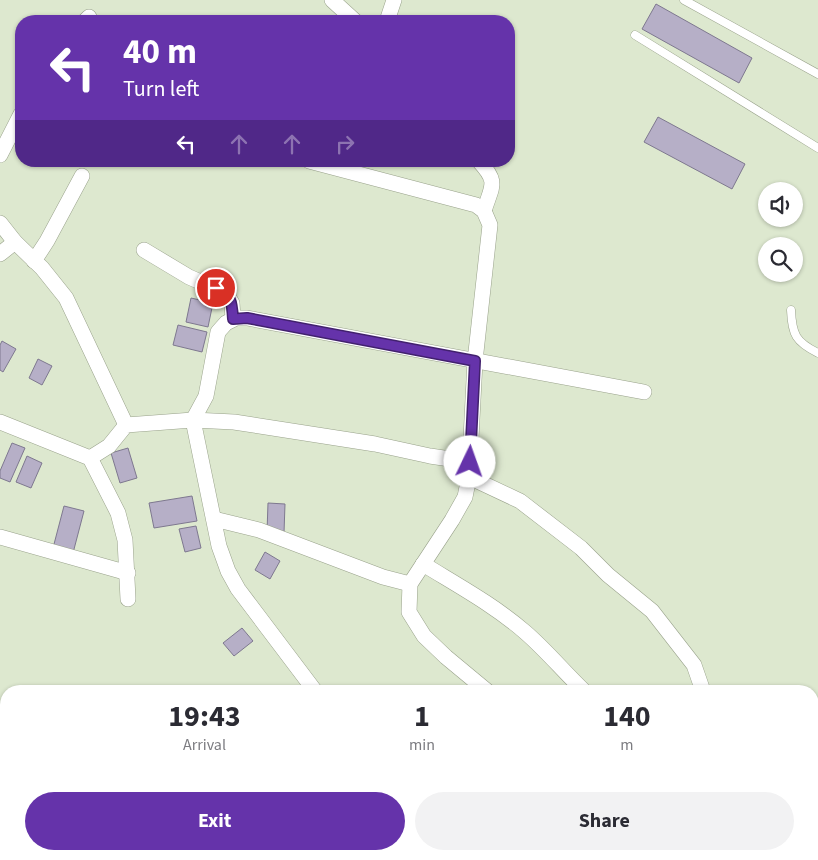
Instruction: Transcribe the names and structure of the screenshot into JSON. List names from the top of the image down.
{
  "page": {
    "turn": ["40 m", "Turn left"],
    "eta": [
      "19:43",
      "Arrival",
      "1",
      "min",
      "140",
      "m"
    ],
    "buttons": ["Exit", "Share"]
  }
}
